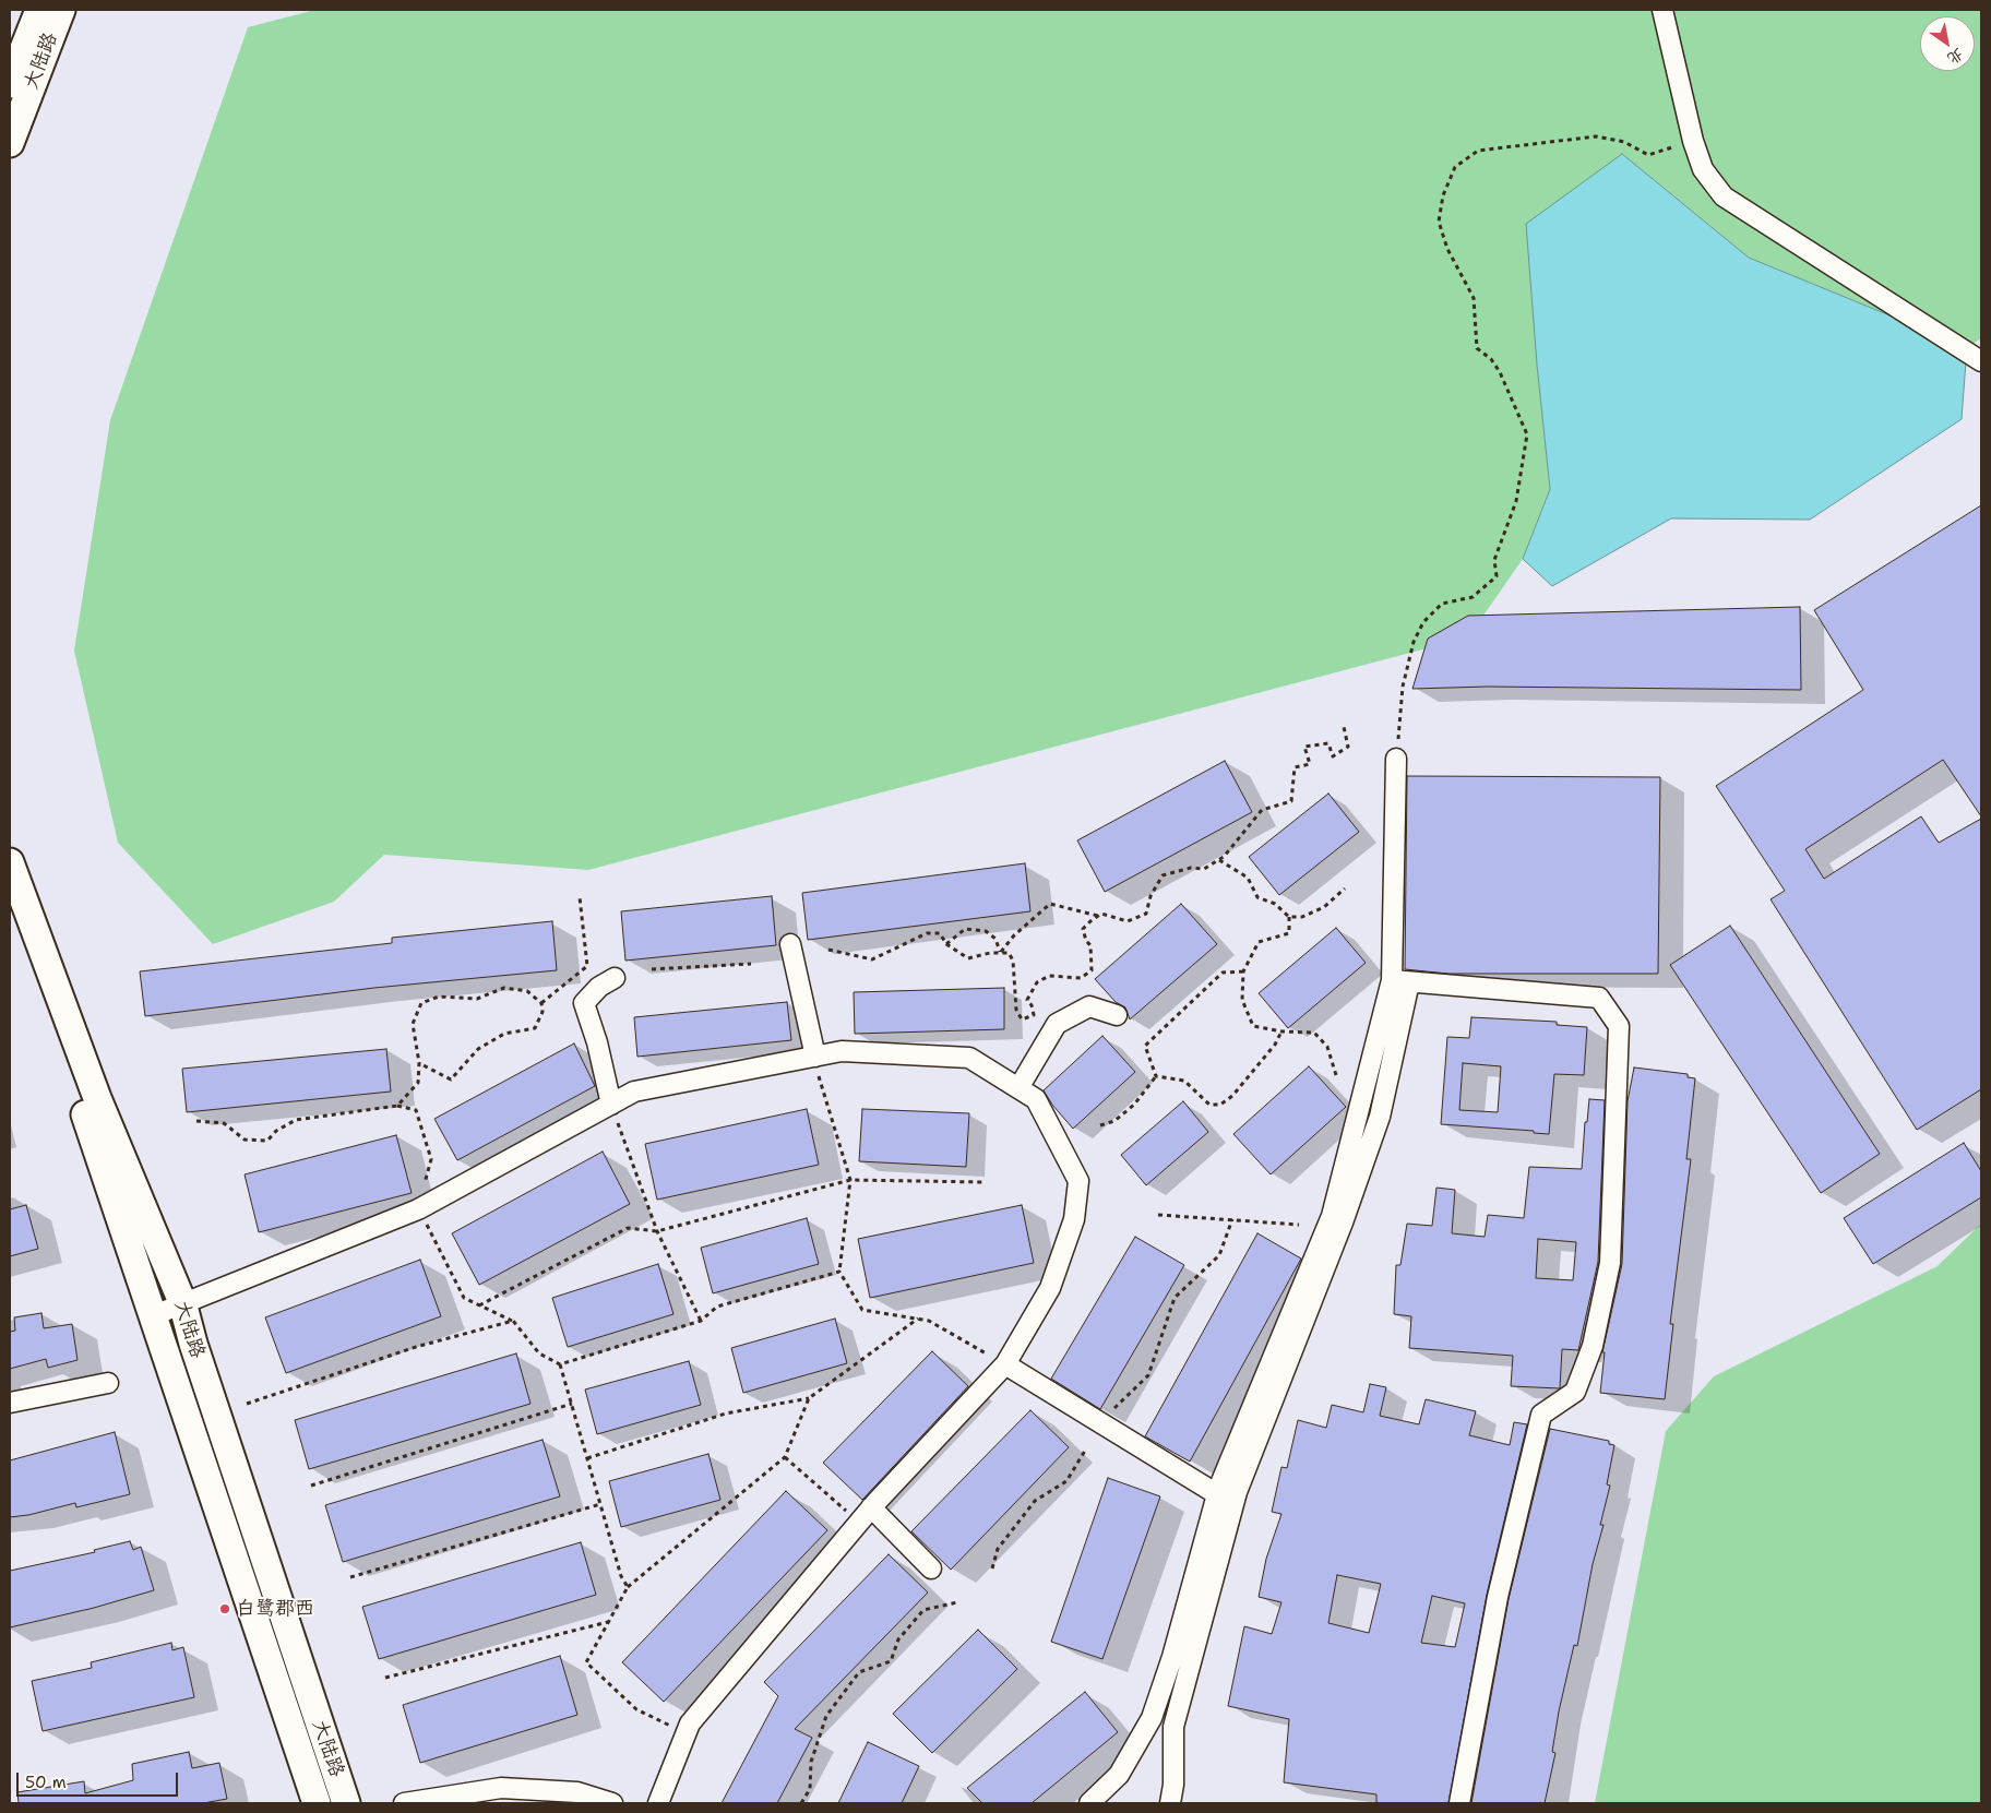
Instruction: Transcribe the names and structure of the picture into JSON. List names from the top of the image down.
{
  "streets": {
    "main road": ["大陆路"]
  },
  "places": ["白鹭郡西"],
  "scale_bar": "50 m",
  "north": "bottom right"
}
